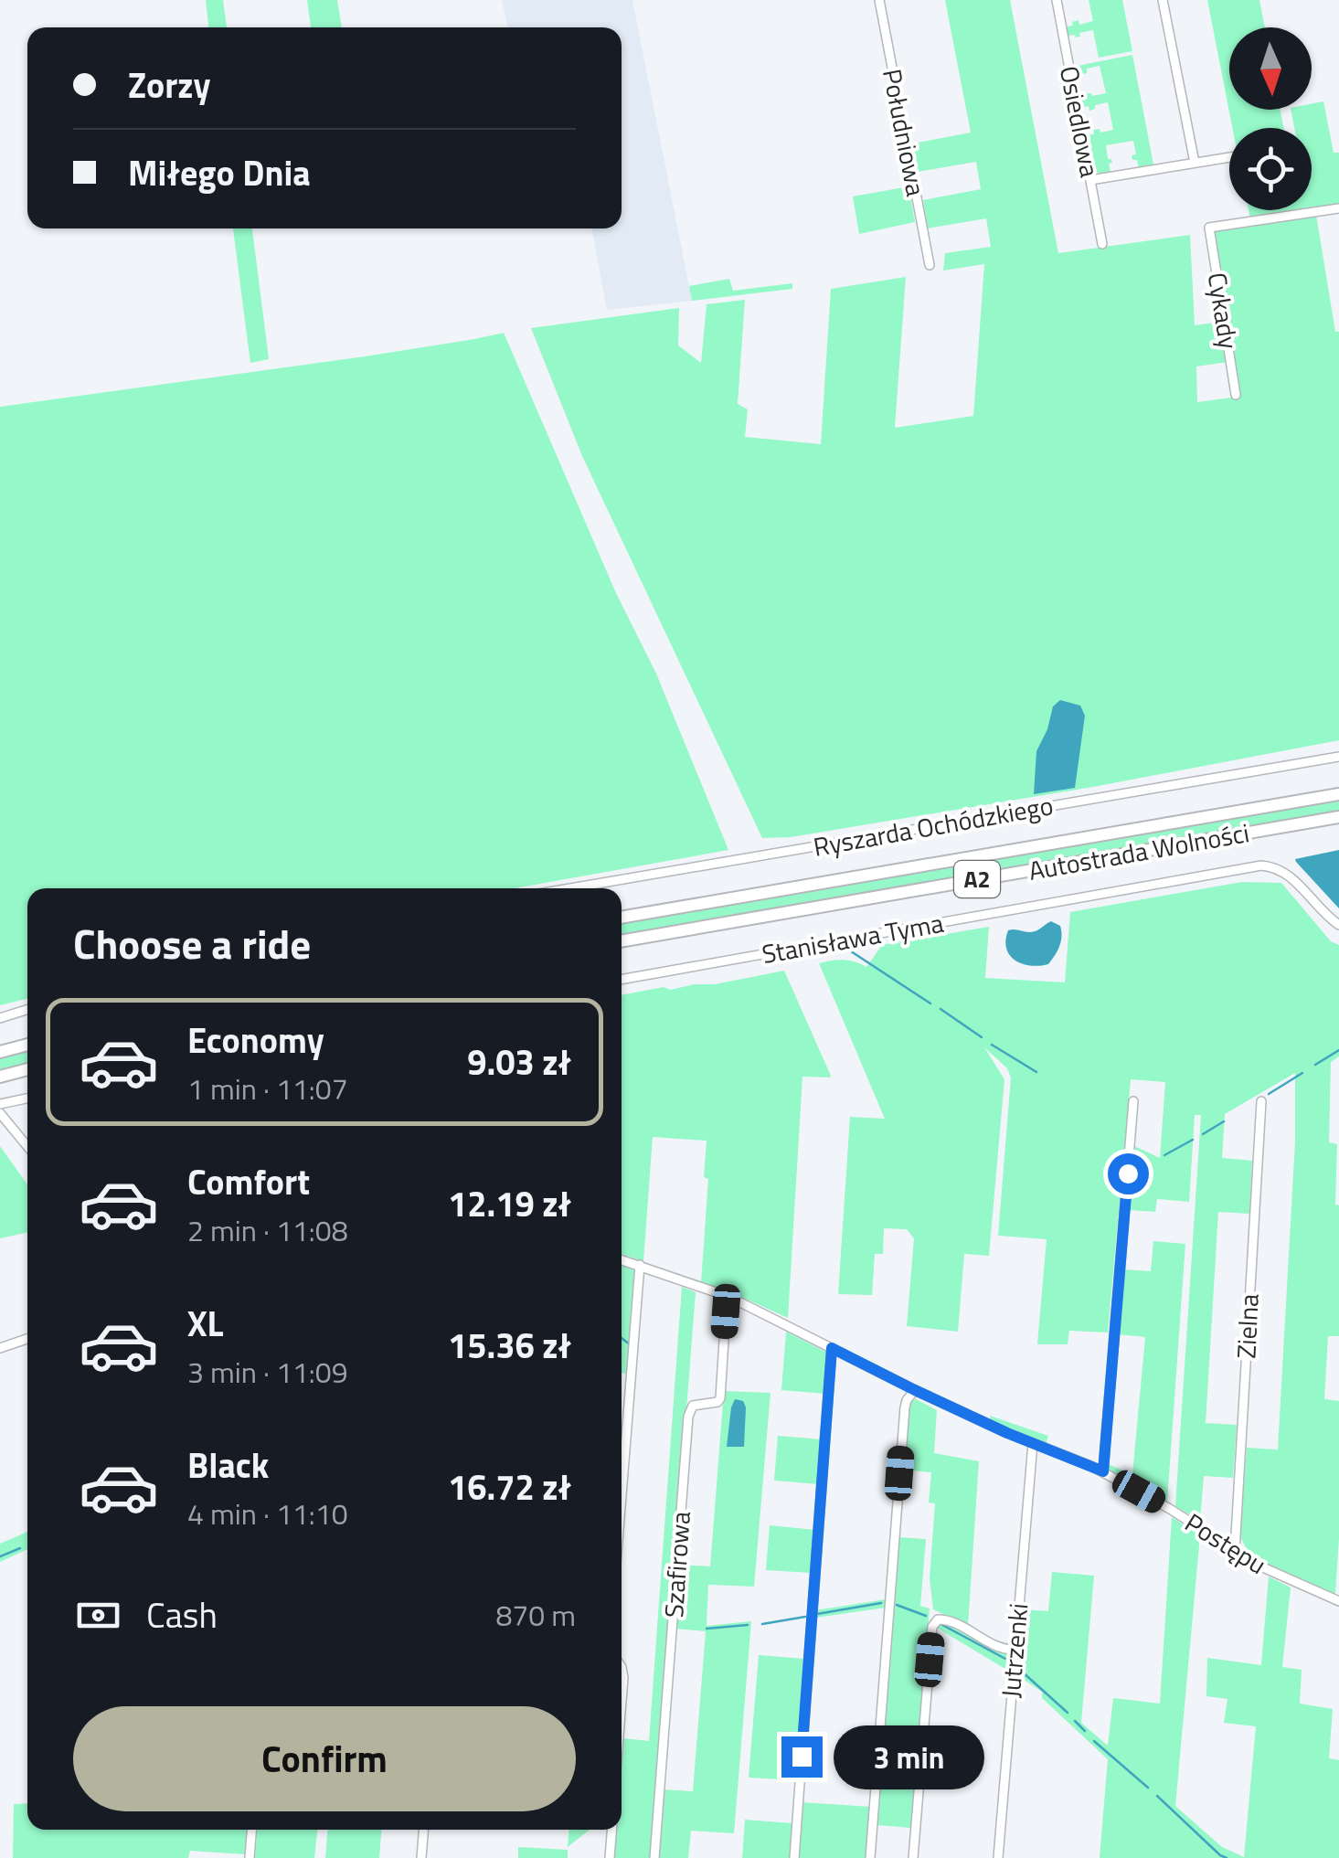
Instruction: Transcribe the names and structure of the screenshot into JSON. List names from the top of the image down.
{
  "streets": {
    "highway": ["Autostrada Wolności", "A2"],
    "street": [
      "Osiedlowa",
      "Południowa",
      "Cykady",
      "Ryszarda Ochódzkiego",
      "Stanisława Tyma",
      "Zielna",
      "Postępu",
      "Szafirowa",
      "Jutrzenki"
    ]
  },
  "crossings": [
    ["Zielna", "Postępu"],
    ["Postępu", "Szafirowa"],
    ["Postępu", "Jutrzenki"]
  ],
  "north": "bottom",
  "page": {
    "banner": ["Zorzy", "Miłego Dnia"],
    "heading": "Choose a ride",
    "list": [
      {
        "name": "Economy",
        "note": "1 min · 11:07",
        "value": "9.03 zł"
      },
      {
        "name": "Comfort",
        "note": "2 min · 11:08",
        "value": "12.19 zł"
      },
      {
        "name": "XL",
        "note": "3 min · 11:09",
        "value": "15.36 zł"
      },
      {
        "name": "Black",
        "note": "4 min · 11:10",
        "value": "16.72 zł"
      }
    ],
    "pay": ["Cash", "870 m"],
    "buttons": "Confirm",
    "bubble": "3 min"
  }
}
